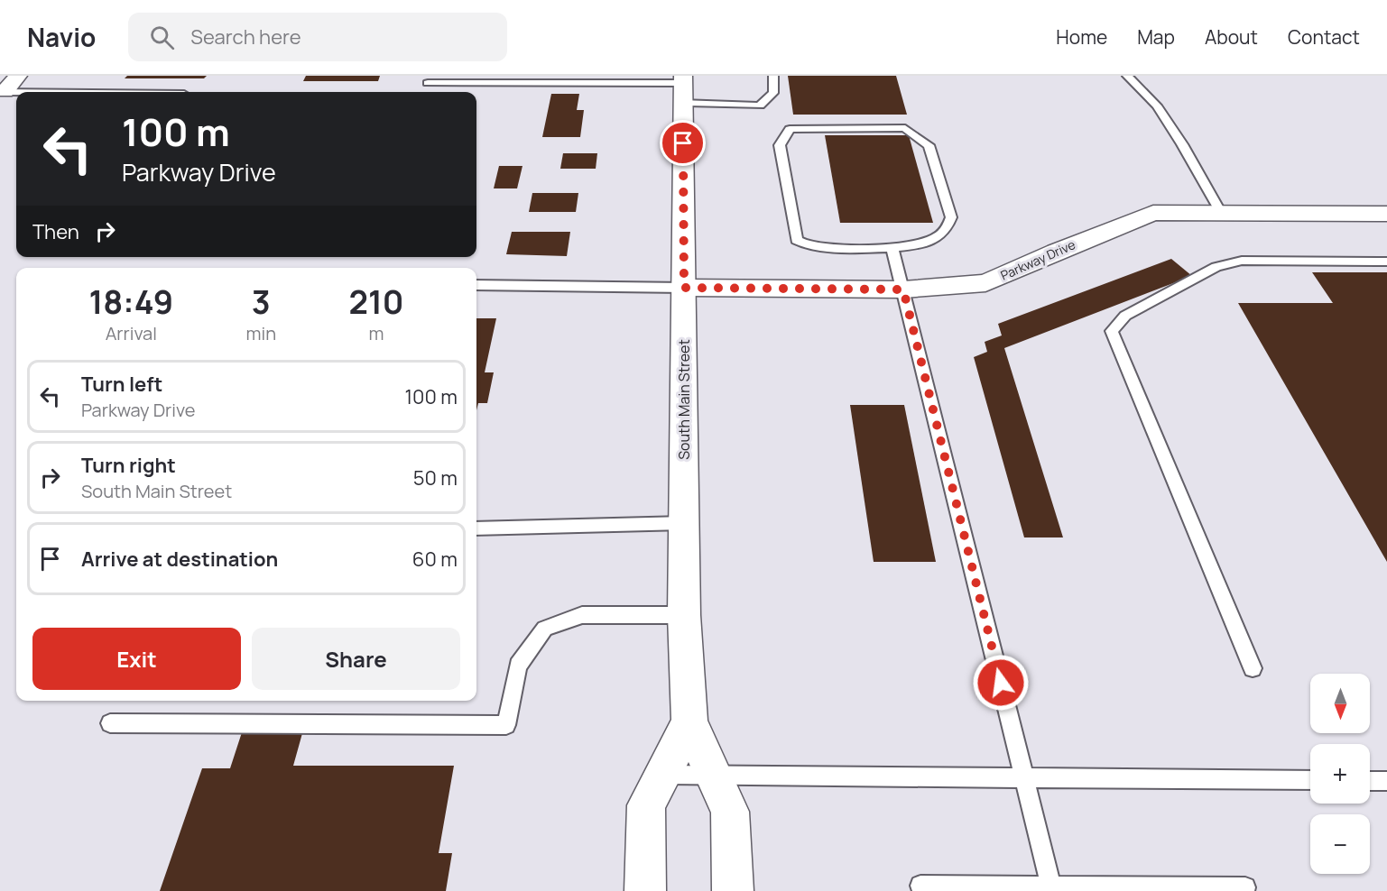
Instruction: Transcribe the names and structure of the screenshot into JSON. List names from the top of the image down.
{
  "streets": {
    "main road": ["Parkway Drive", "South Main Street"]
  },
  "crossings": [
    ["Parkway Drive", "South Main Street"]
  ],
  "north": "bottom",
  "page": {
    "header": "Navio",
    "search": "Search here",
    "nav": [
      "Home",
      "Map",
      "About",
      "Contact"
    ],
    "turn": ["100 m", "Parkway Drive"],
    "then": "Then",
    "eta": [
      "18:49",
      "Arrival",
      "3",
      "min",
      "210",
      "m"
    ],
    "list": [
      {
        "name": "Turn left",
        "note": "Parkway Drive",
        "value": "100 m"
      },
      {
        "name": "Turn right",
        "note": "South Main Street",
        "value": "50 m"
      },
      {
        "name": "Arrive at destination",
        "value": "60 m"
      }
    ],
    "buttons": ["Exit", "Share"],
    "map_buttons": ["+", "−"]
  }
}
